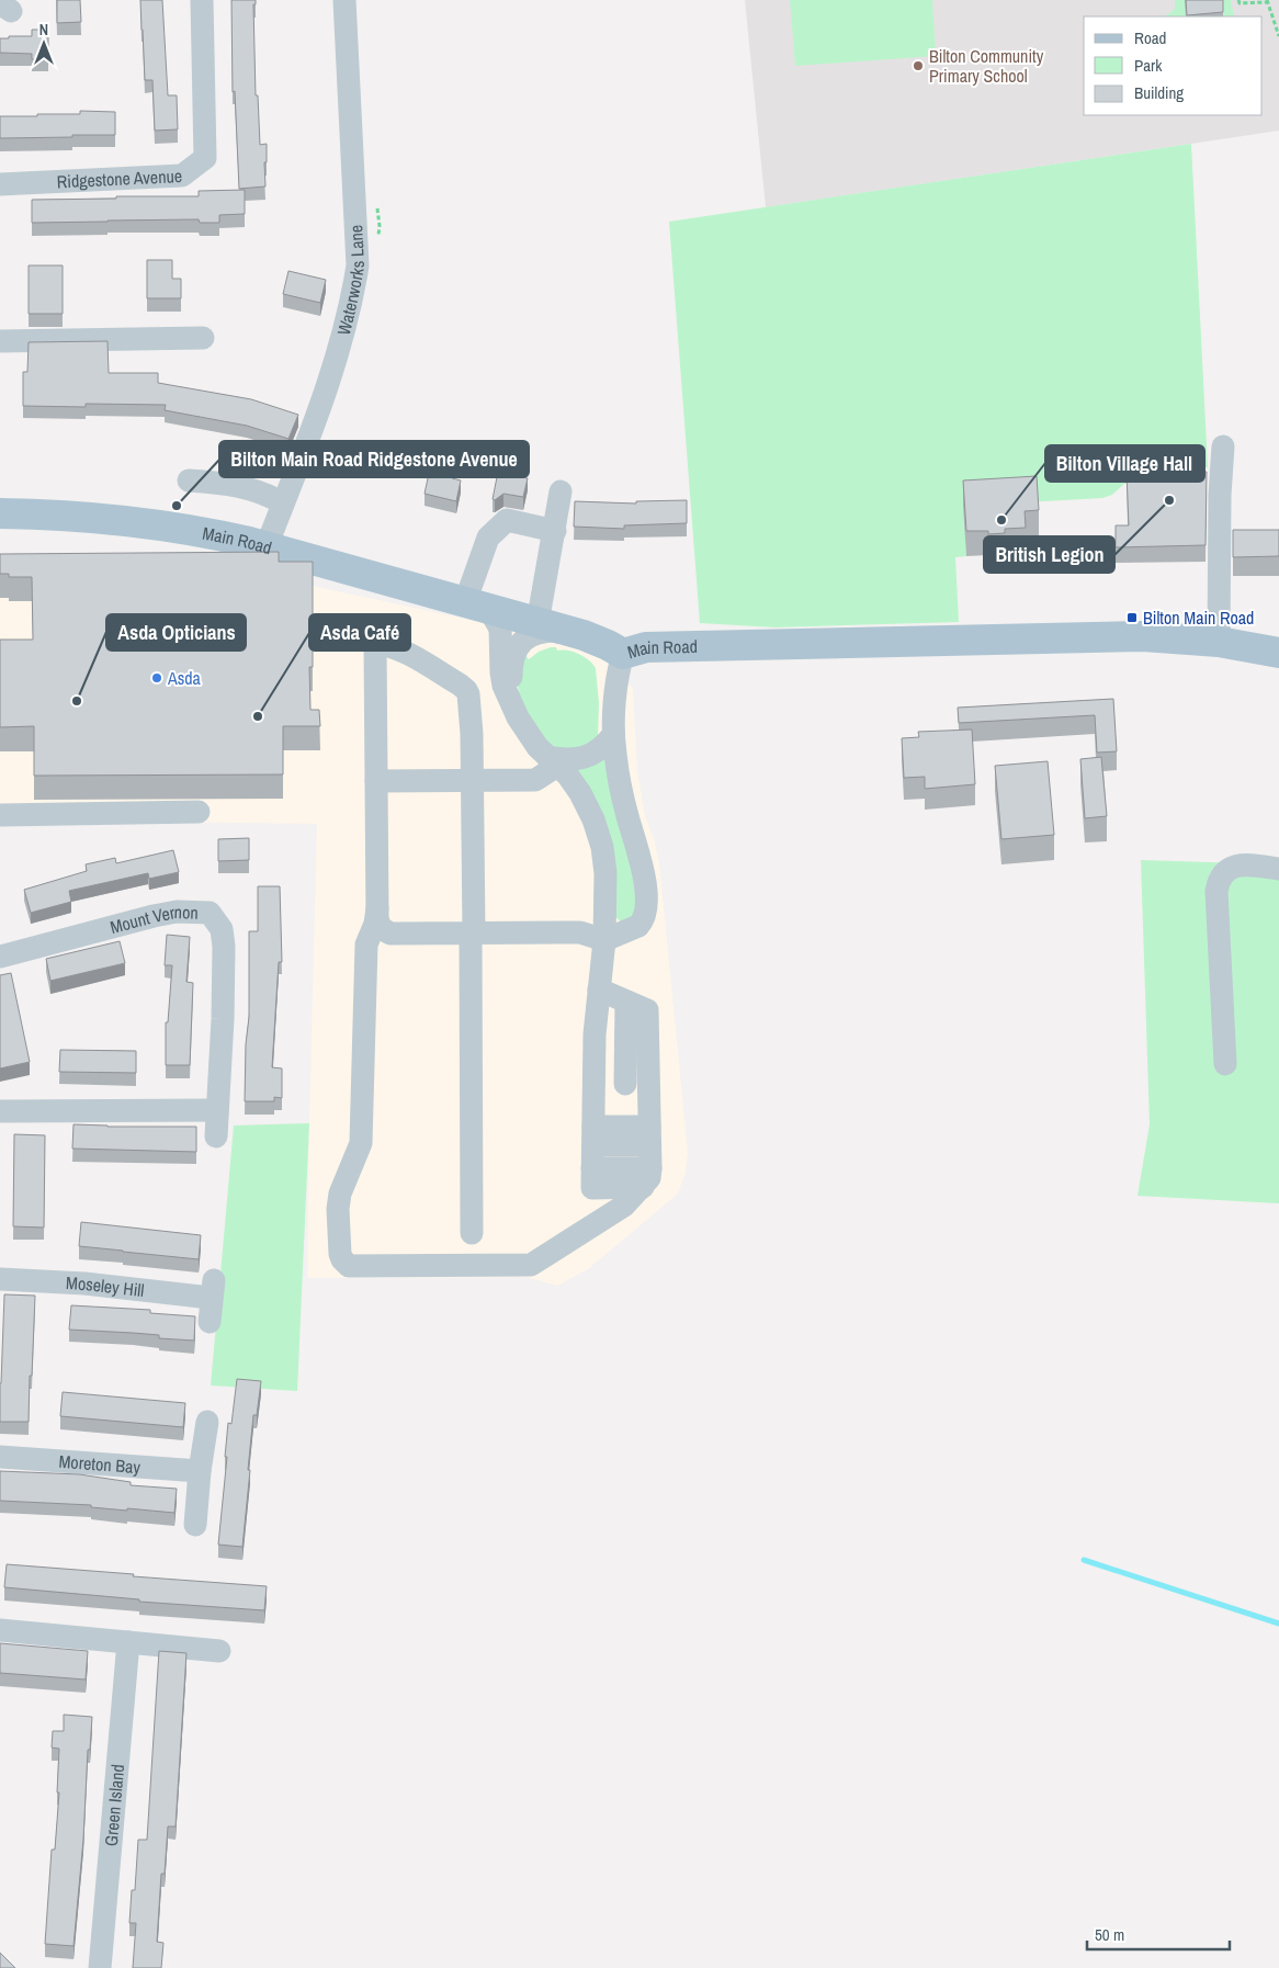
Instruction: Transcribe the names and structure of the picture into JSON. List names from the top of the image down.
{
  "streets": {
    "main road": ["Main Road"],
    "street": [
      "Ridgestone Avenue",
      "Waterworks Lane",
      "Mount Vernon",
      "Moseley Hill",
      "Moreton Bay",
      "Green Island"
    ]
  },
  "crossings": [
    ["Waterworks Lane", "Main Road"]
  ],
  "places": {
    "other": [
      "Bilton Community Primary School",
      "British Legion",
      "Bilton Main Road Ridgestone Avenue",
      "Bilton Village Hall",
      "Asda",
      "Asda Opticians",
      "Asda Café"
    ],
    "transit": ["Bilton Main Road"]
  },
  "legend": ["Road", "Park", "Building"],
  "scale_bar": "50 m",
  "north": "top"
}
